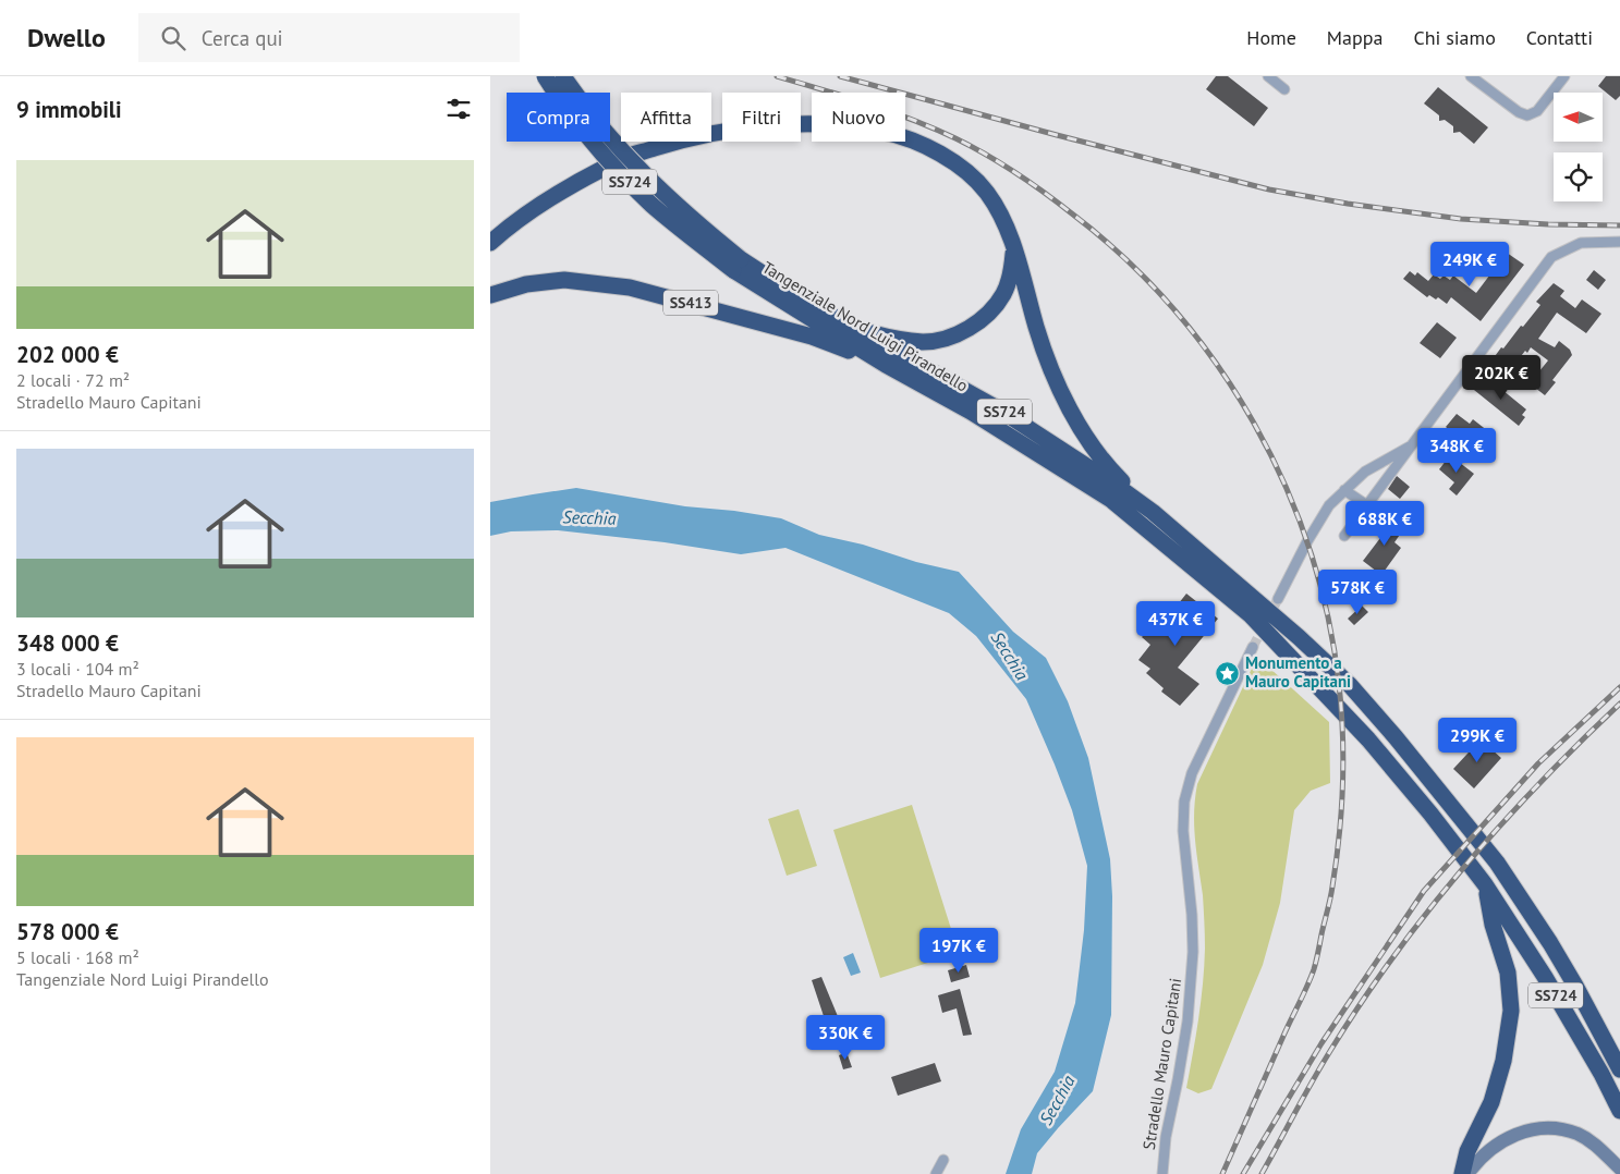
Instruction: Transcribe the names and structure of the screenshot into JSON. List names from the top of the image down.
{
  "streets": {
    "highway": ["SS724", "SS413", "Tangenziale Nord Luigi Pirandello"],
    "street": ["Stradello Mauro Capitani"]
  },
  "crossings": [
    ["SS413", "Tangenziale Nord Luigi Pirandello"]
  ],
  "water": ["Secchia"],
  "places": {
    "place": ["Monumento a Mauro Capitani"]
  },
  "north": "left",
  "page": {
    "header": "Dwello",
    "search": "Cerca qui",
    "nav": [
      "Home",
      "Mappa",
      "Chi siamo",
      "Contatti"
    ],
    "heading": "9 immobili",
    "chip": [
      "Compra",
      "Affitta",
      "Filtri",
      "Nuovo"
    ],
    "list": [
      {
        "name": "202 000 €",
        "note": "2 locali · 72 m² · Stradello Mauro Capitani"
      },
      {
        "name": "348 000 €",
        "note": "3 locali · 104 m² · Stradello Mauro Capitani"
      },
      {
        "name": "578 000 €",
        "note": "5 locali · 168 m² · Tangenziale Nord Luigi Pirandello"
      }
    ],
    "price": [
      "249K €",
      "202K €",
      "348K €",
      "688K €",
      "578K €",
      "437K €",
      "299K €",
      "197K €",
      "330K €"
    ]
  }
}
